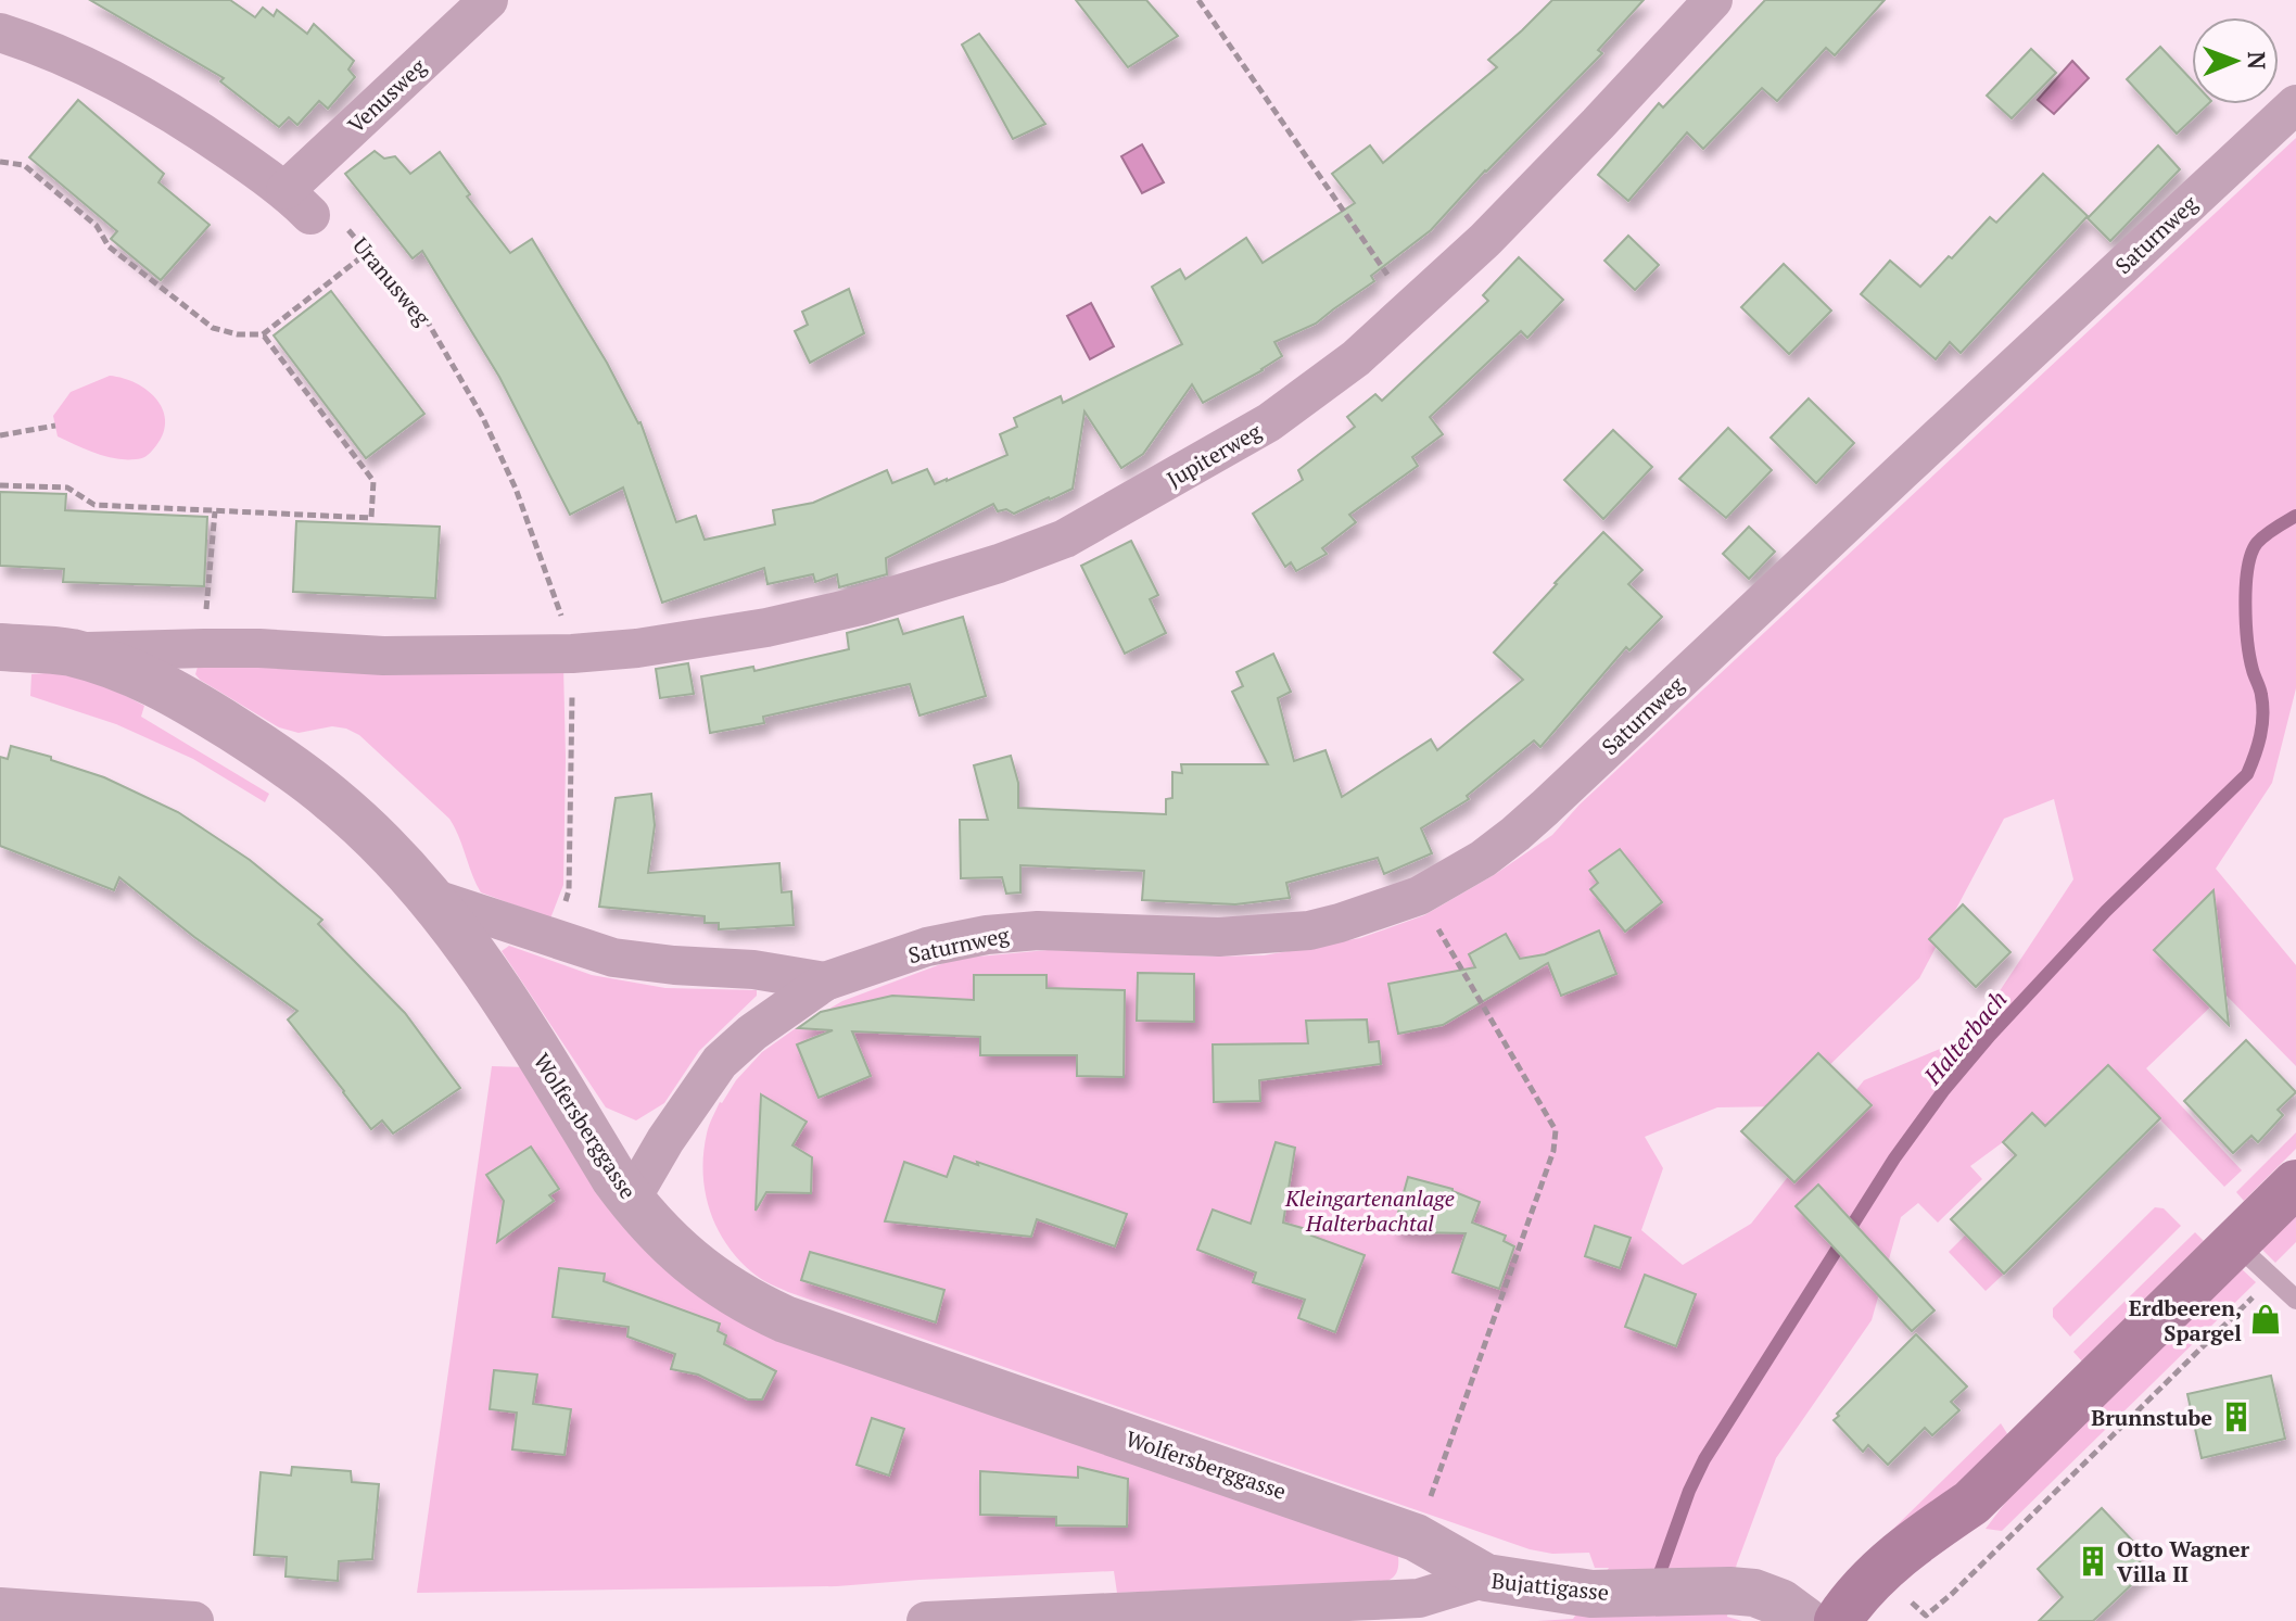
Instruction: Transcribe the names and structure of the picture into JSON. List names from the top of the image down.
{
  "streets": {
    "street": [
      "Venusweg",
      "Saturnweg",
      "Jupiterweg",
      "Wolfersberggasse",
      "Bujattigasse"
    ],
    "path": ["Uranusweg"]
  },
  "crossings": [
    ["Venusweg", "Uranusweg"],
    ["Saturnweg", "Wolfersberggasse"],
    ["Jupiterweg", "Wolfersberggasse"],
    ["Wolfersberggasse", "Bujattigasse"]
  ],
  "water": ["Halterbach"],
  "parks": ["Kleingartenanlage Halterbachtal"],
  "places": {
    "shop": ["Erdbeeren, Spargel"],
    "building": ["Brunnstube", "Otto Wagner Villa II"]
  },
  "north": "right"
}
